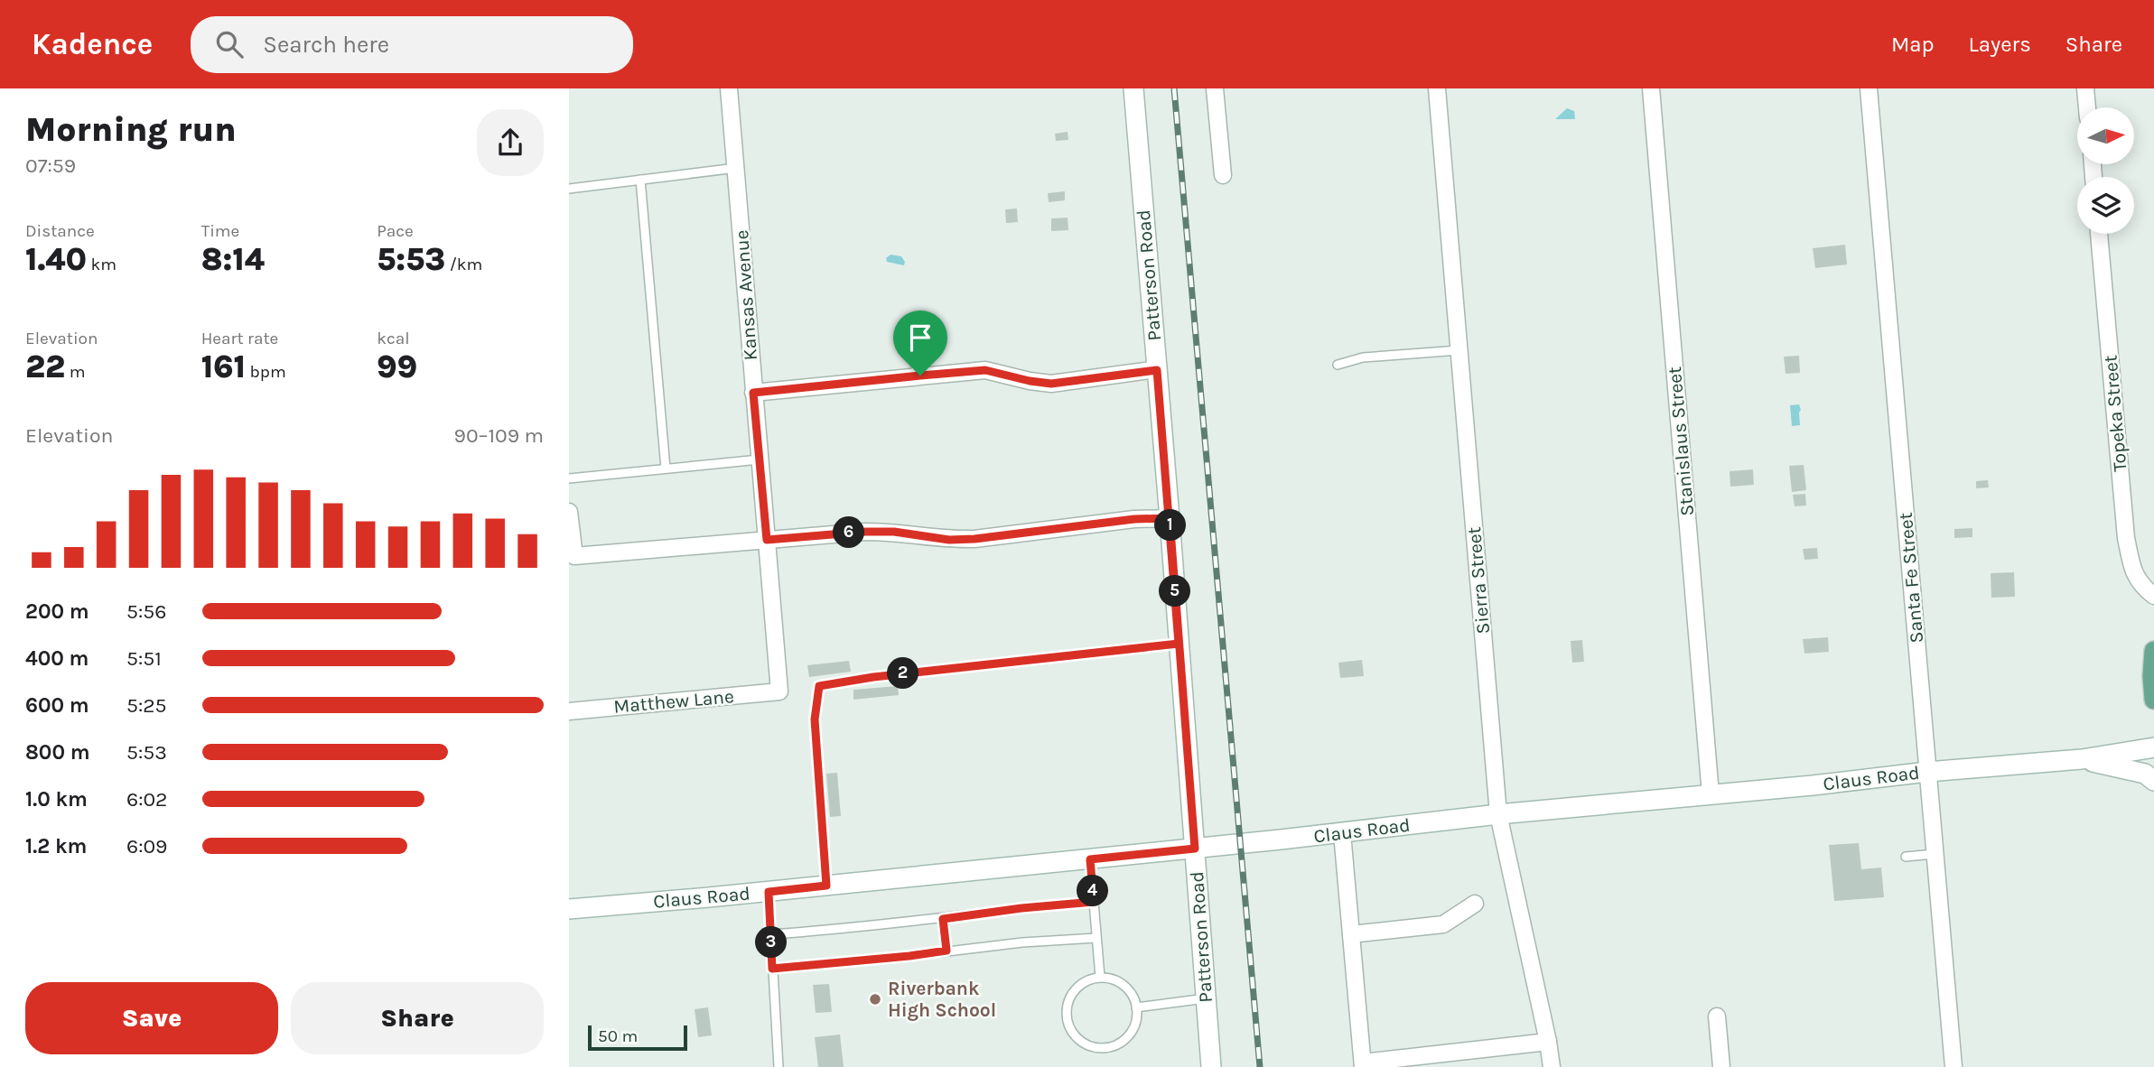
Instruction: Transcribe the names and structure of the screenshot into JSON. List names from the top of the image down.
{
  "streets": {
    "main road": ["Patterson Road", "Claus Road"],
    "street": [
      "Kansas Avenue",
      "Topeka Street",
      "Stanislaus Street",
      "Santa Fe Street",
      "Sierra Street",
      "Matthew Lane"
    ]
  },
  "crossings": [
    ["Patterson Road", "Claus Road"],
    ["Kansas Avenue", "Matthew Lane"],
    ["Stanislaus Street", "Claus Road"],
    ["Santa Fe Street", "Claus Road"],
    ["Sierra Street", "Claus Road"]
  ],
  "places": ["Riverbank High School"],
  "scale_bar": "50 m",
  "north": "right",
  "page": {
    "header": "Kadence",
    "search": "Search here",
    "nav": ["Map", "Layers", "Share"],
    "heading": ["Morning run", "07:59"],
    "stats": [
      ["Distance", "1.40 km"],
      ["Time", "8:14"],
      ["Pace", "5:53 /km"],
      ["Elevation", "22 m"],
      ["Heart rate", "161 bpm"],
      ["kcal", "99"]
    ],
    "chart": ["Elevation", "90–109 m"],
    "pins": [
      "1",
      "6",
      "5",
      "2",
      "4",
      "3"
    ],
    "list": [
      {
        "name": "200 m",
        "note": "5:56"
      },
      {
        "name": "400 m",
        "note": "5:51"
      },
      {
        "name": "600 m",
        "note": "5:25"
      },
      {
        "name": "800 m",
        "note": "5:53"
      },
      {
        "name": "1.0 km",
        "note": "6:02"
      },
      {
        "name": "1.2 km",
        "note": "6:09"
      }
    ],
    "buttons": ["Save", "Share"],
    "scale": "50 m"
  }
}
